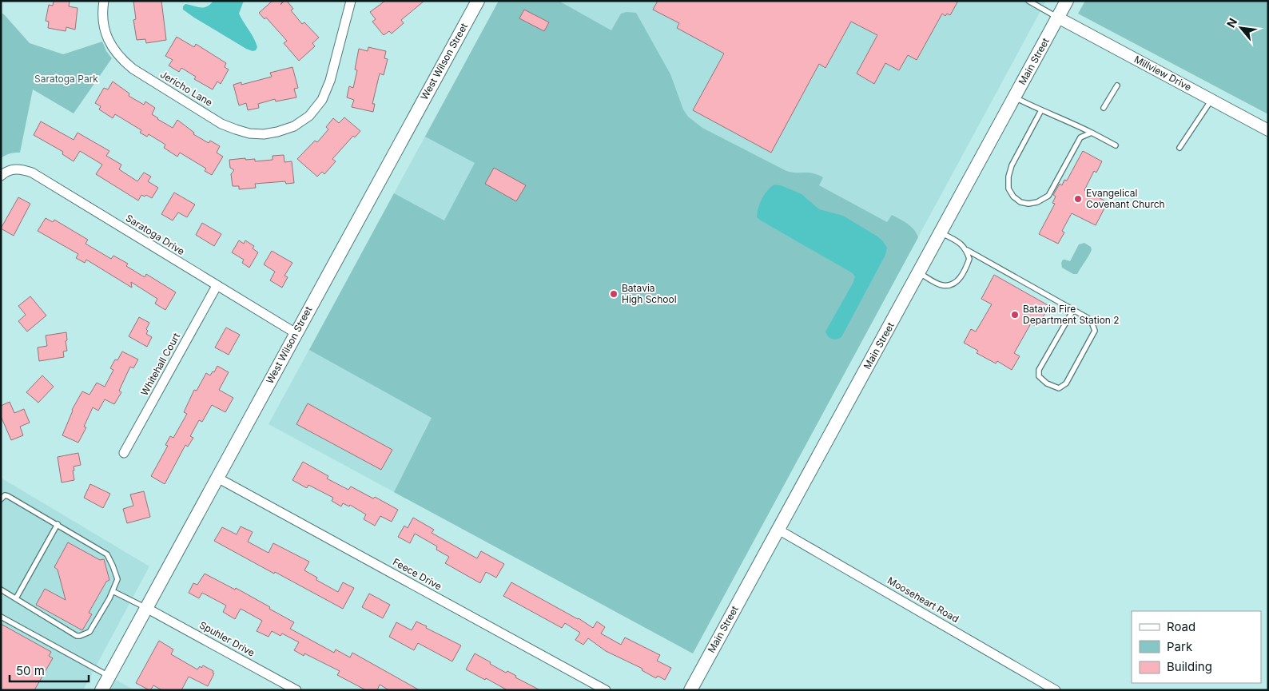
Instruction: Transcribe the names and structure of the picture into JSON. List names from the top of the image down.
{
  "streets": {
    "main road": ["West Wilson Street", "Main Street"],
    "street": [
      "Millview Drive",
      "Jericho Lane",
      "Saratoga Drive",
      "Whitehall Court",
      "Feece Drive",
      "Mooseheart Road",
      "Spuhler Drive"
    ]
  },
  "crossings": [
    ["West Wilson Street", "Saratoga Drive"],
    ["West Wilson Street", "Feece Drive"],
    ["West Wilson Street", "Spuhler Drive"],
    ["Main Street", "Millview Drive"],
    ["Main Street", "Mooseheart Road"],
    ["Saratoga Drive", "Whitehall Court"]
  ],
  "parks": ["Saratoga Park"],
  "places": ["Evangelical Covenant Church", "Batavia High School", "Batavia Fire Department Station 2"],
  "legend": ["Road", "Park", "Building"],
  "scale_bar": "50 m",
  "north": "top left"
}
